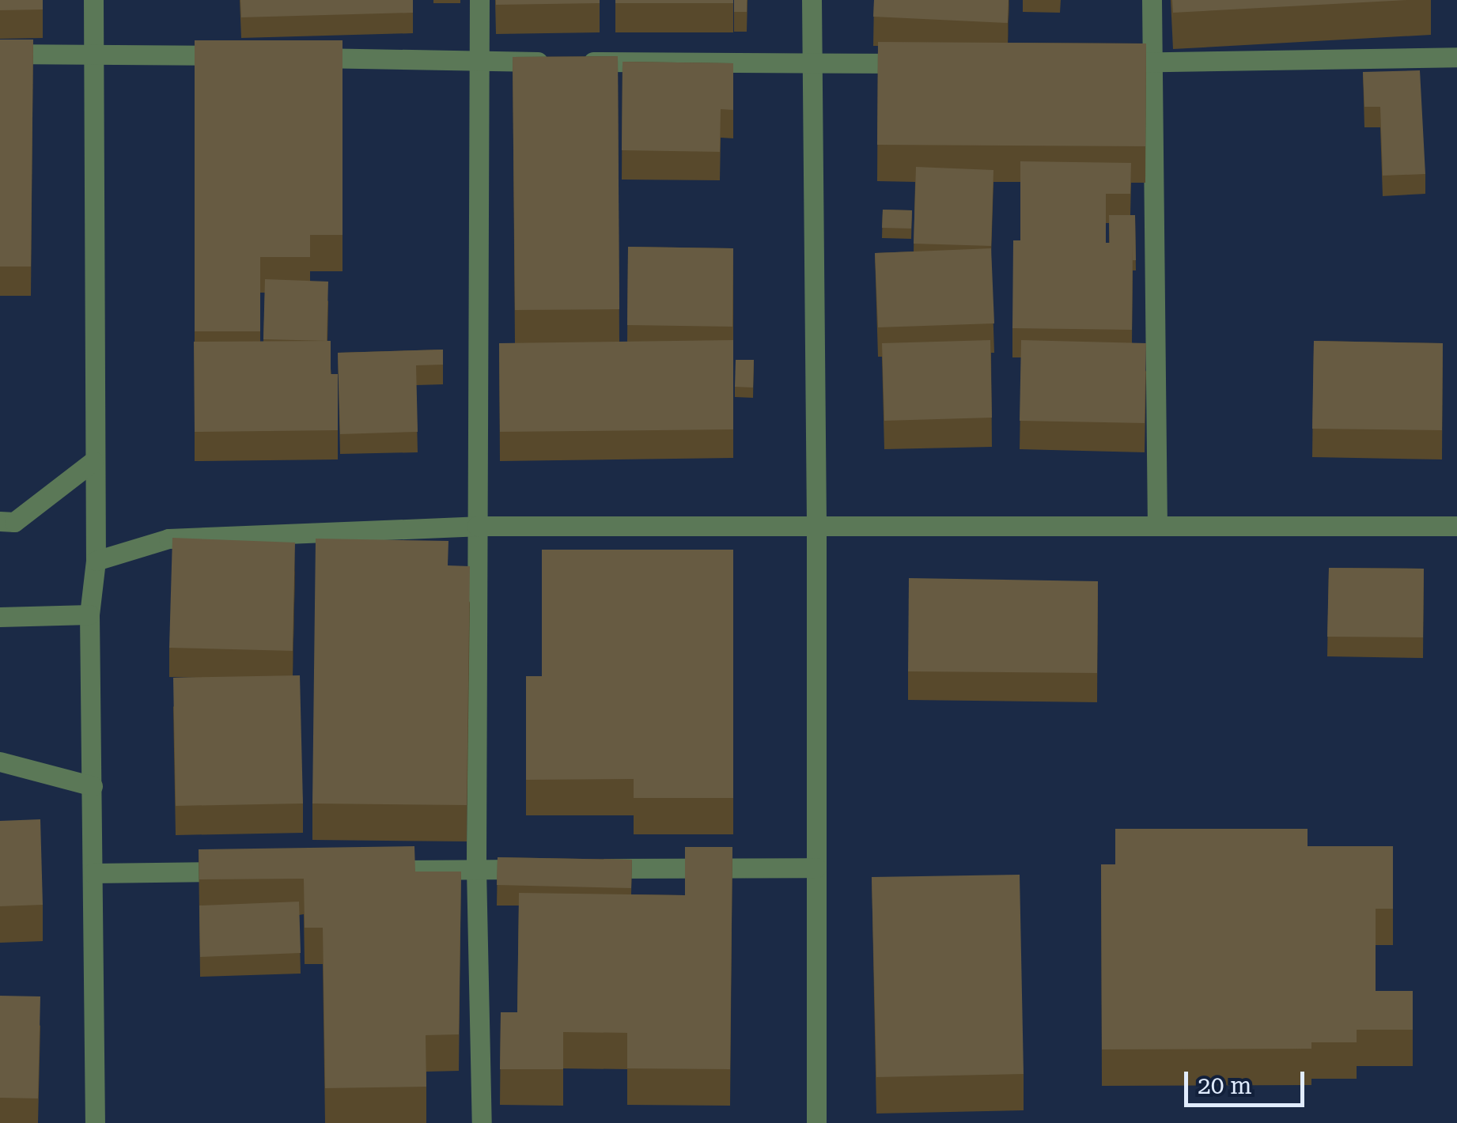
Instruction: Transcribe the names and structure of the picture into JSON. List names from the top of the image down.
{
  "scale_bar": "20 m"
}
